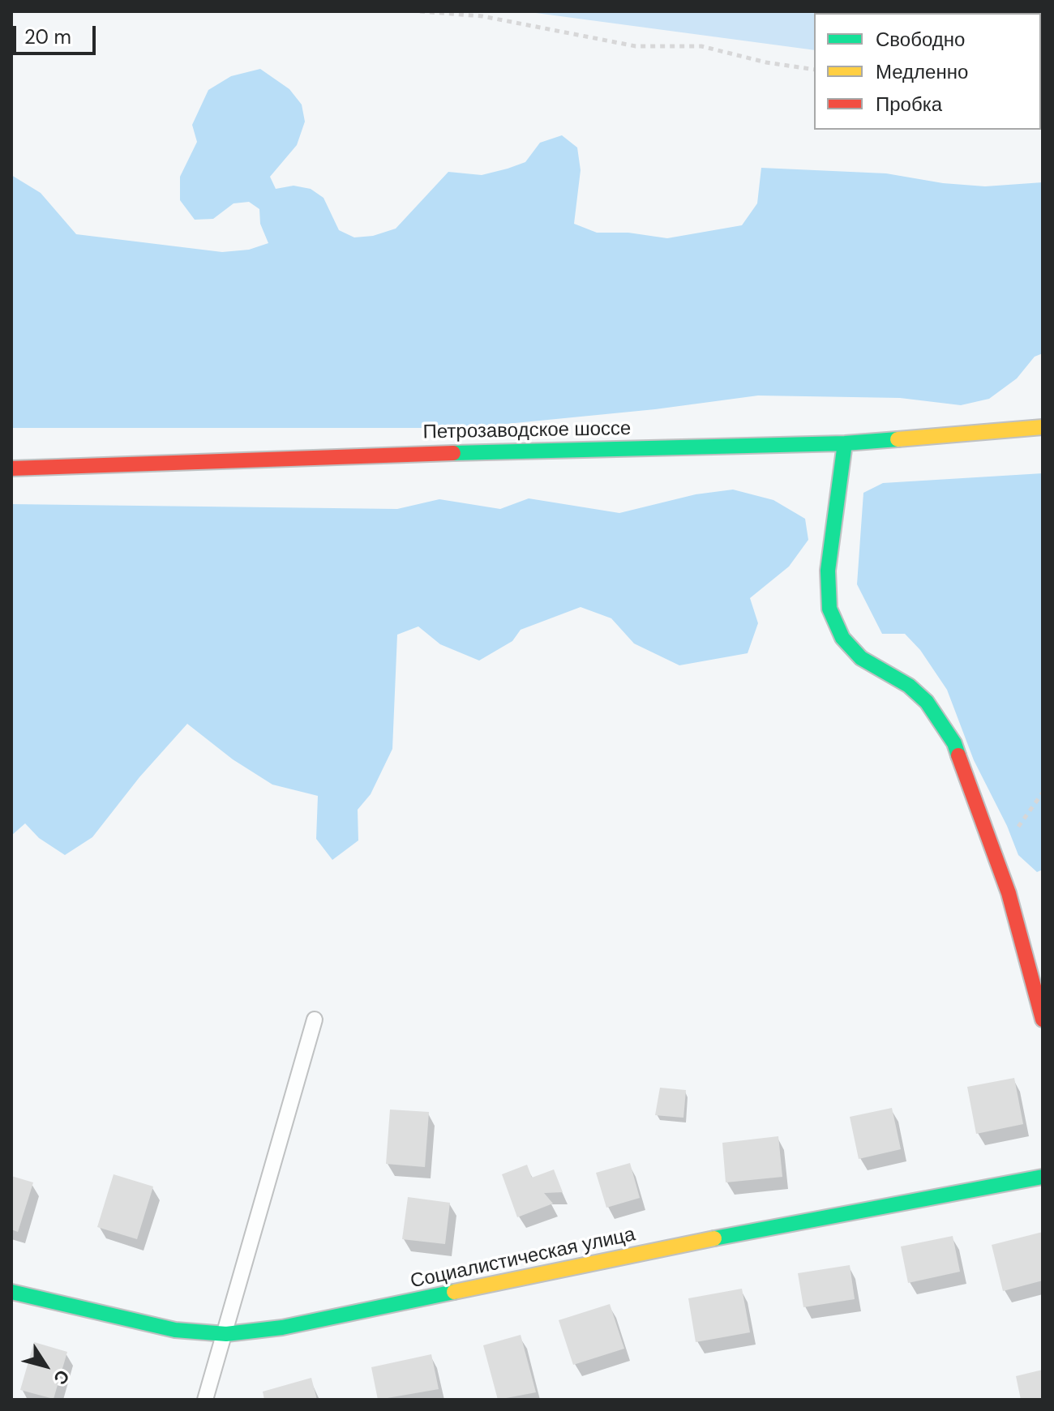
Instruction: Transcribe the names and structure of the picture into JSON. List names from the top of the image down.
{
  "streets": {
    "street": ["Петрозаводское шоссе", "Социалистическая улица"]
  },
  "legend": ["Свободно", "Медленно", "Пробка"],
  "scale_bar": "20 m",
  "north": "bottom right"
}
